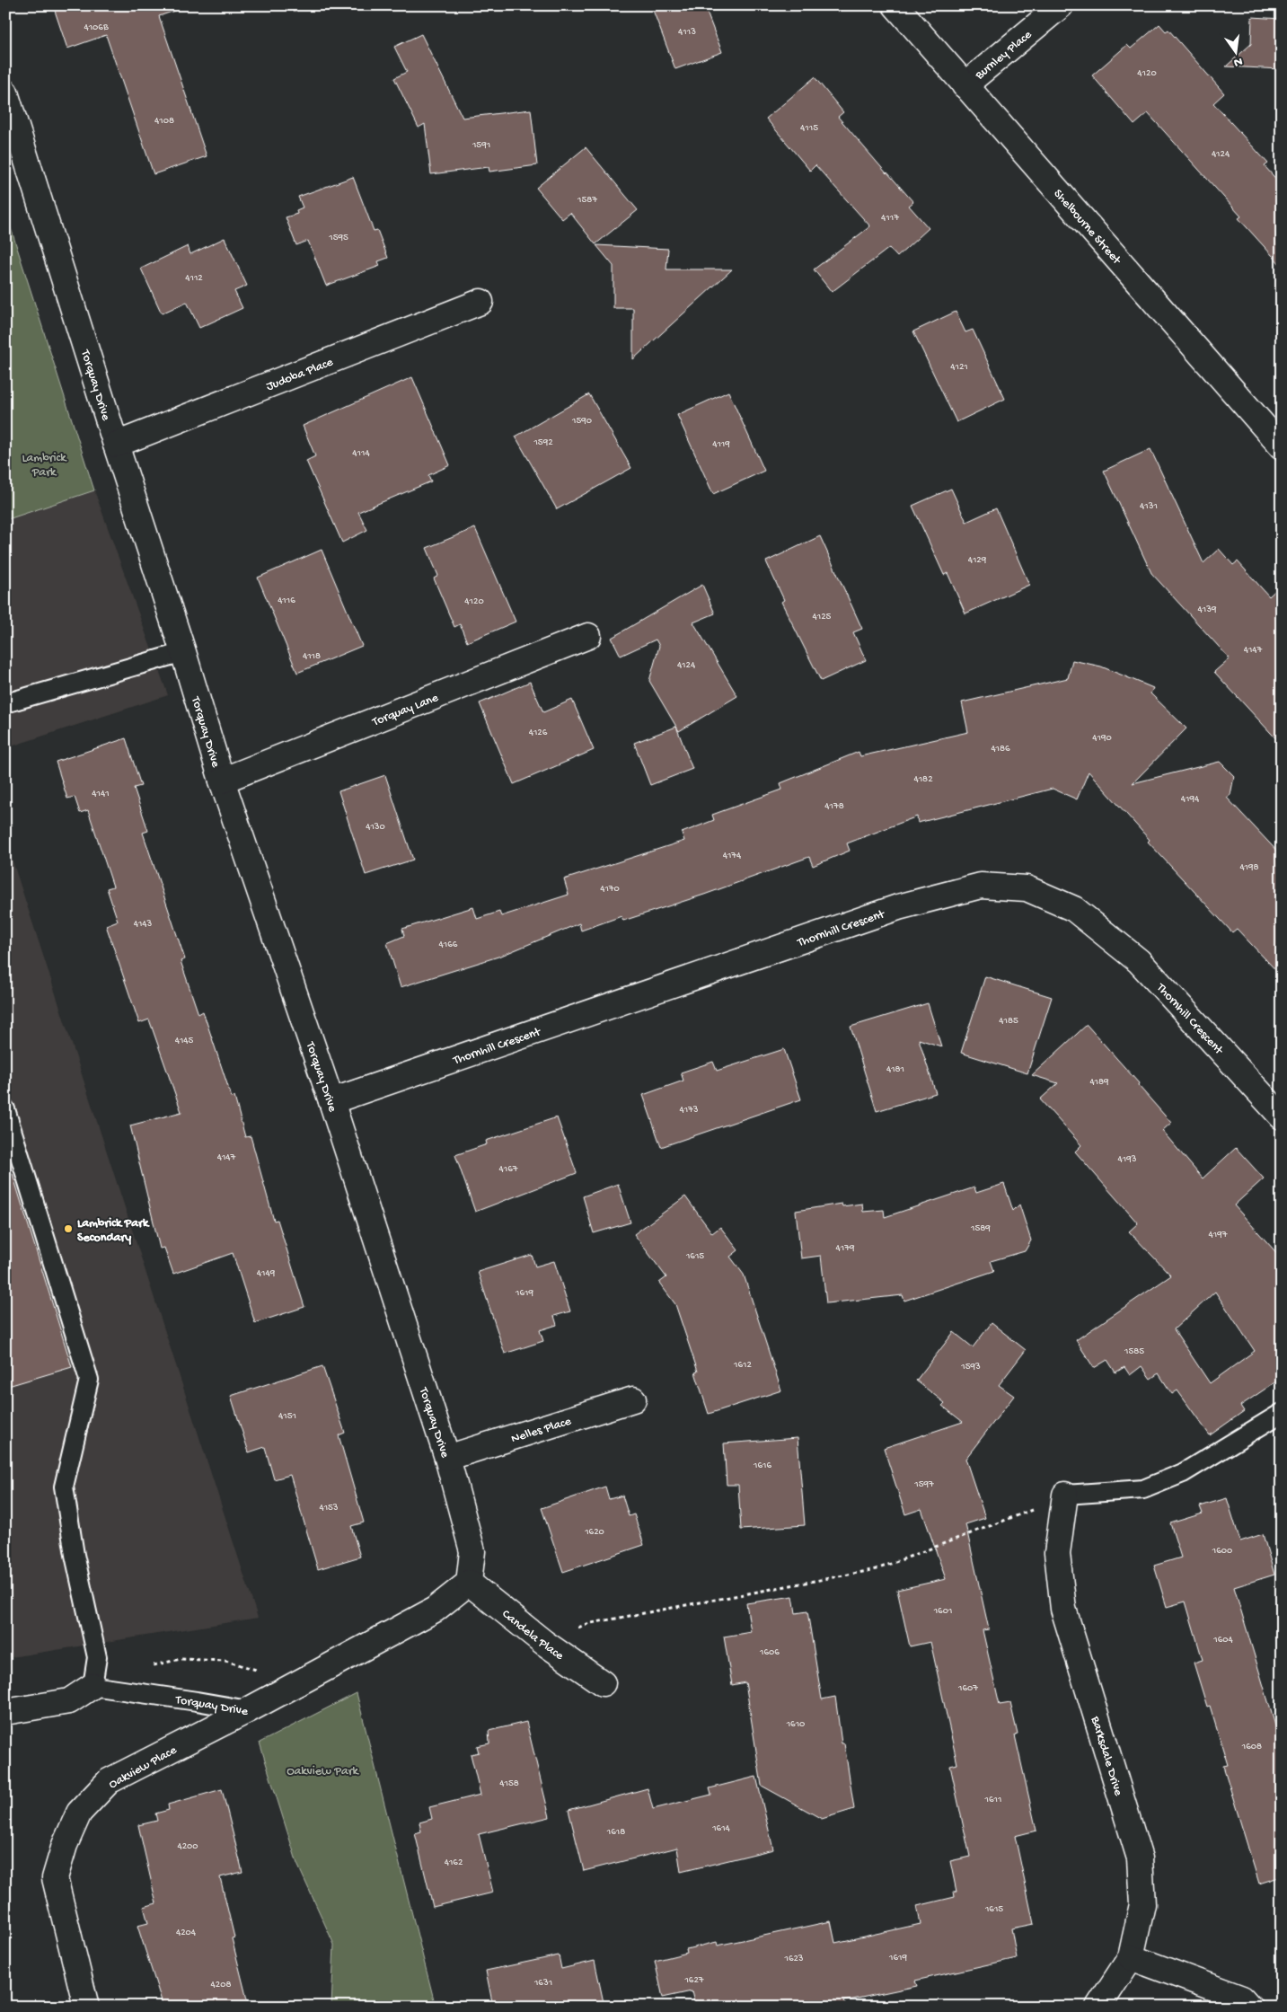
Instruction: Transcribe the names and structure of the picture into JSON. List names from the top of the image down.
{
  "streets": {
    "street": [
      "Burnley Place",
      "Shelbourne Street",
      "Judoba Place",
      "Torquay Drive",
      "Torquay Lane",
      "Thornhill Crescent",
      "Nelles Place",
      "Candela Place",
      "Barksdale Drive",
      "Oakview Place"
    ]
  },
  "crossings": [
    ["Burnley Place", "Shelbourne Street"],
    ["Judoba Place", "Torquay Drive"],
    ["Torquay Drive", "Torquay Lane"],
    ["Torquay Drive", "Thornhill Crescent"],
    ["Torquay Drive", "Nelles Place"],
    ["Torquay Drive", "Candela Place"],
    ["Torquay Drive", "Oakview Place"]
  ],
  "parks": ["Lambrick Park", "Oakview Park"],
  "places": ["Lambrick Park Secondary"],
  "house_numbers": [
    "4106B",
    "4113",
    "4120",
    "4108",
    "4115",
    "1591",
    "4124",
    "1587",
    "4117",
    "1595",
    "4112",
    "4121",
    "1590",
    "1592",
    "4119",
    "4114",
    "4131",
    "4129",
    "4116",
    "4120",
    "4139",
    "4125",
    "4147",
    "4118",
    "4124",
    "4126",
    "4190",
    "4186",
    "4182",
    "4141",
    "4194",
    "4178",
    "4130",
    "4174",
    "4198",
    "4170",
    "4143",
    "4166",
    "4185",
    "4145",
    "4181",
    "4189",
    "4173",
    "4147",
    "4193",
    "4167",
    "1589",
    "4197",
    "4179",
    "1615",
    "4149",
    "1619",
    "1585",
    "1612",
    "1593",
    "4151",
    "1616",
    "1597",
    "4153",
    "1620",
    "1600",
    "1601",
    "1604",
    "1606",
    "1607",
    "1610",
    "1608",
    "4158",
    "1611",
    "1614",
    "1618",
    "4200",
    "4162",
    "1615",
    "4204",
    "1619",
    "1623",
    "1627",
    "1631",
    "4208"
  ],
  "north": "bottom"
}
